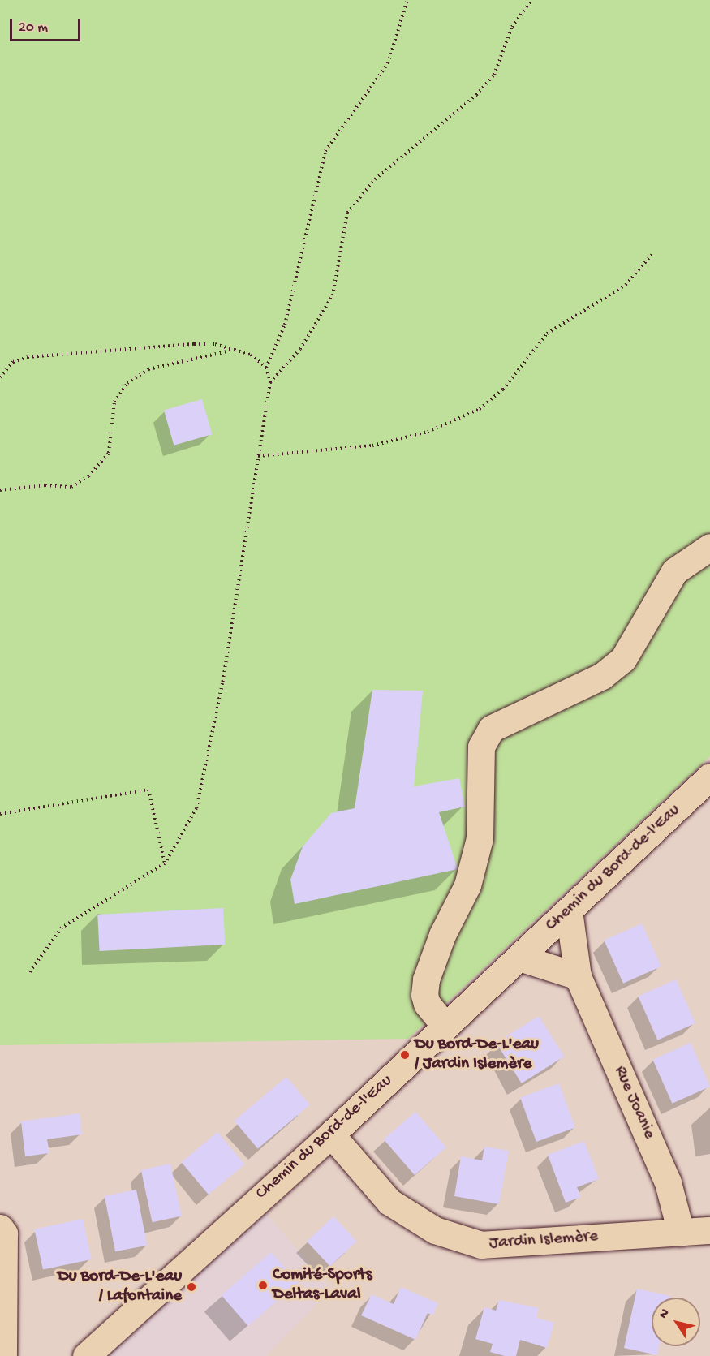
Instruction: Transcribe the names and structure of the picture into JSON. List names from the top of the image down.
{
  "streets": {
    "street": ["Chemin du Bord-de-l'Eau", "Rue Joanie", "Jardin Islemère"]
  },
  "crossings": [
    ["Chemin du Bord-de-l'Eau", "Rue Joanie"],
    ["Chemin du Bord-de-l'Eau", "Jardin Islemère"],
    ["Rue Joanie", "Jardin Islemère"]
  ],
  "places": ["Du Bord-De-L'eau / Jardin Islemère", "Comité-Sports Deltas-Laval", "Du Bord-De-L'eau / Lafontaine"],
  "scale_bar": "20 m",
  "north": "top left"
}
